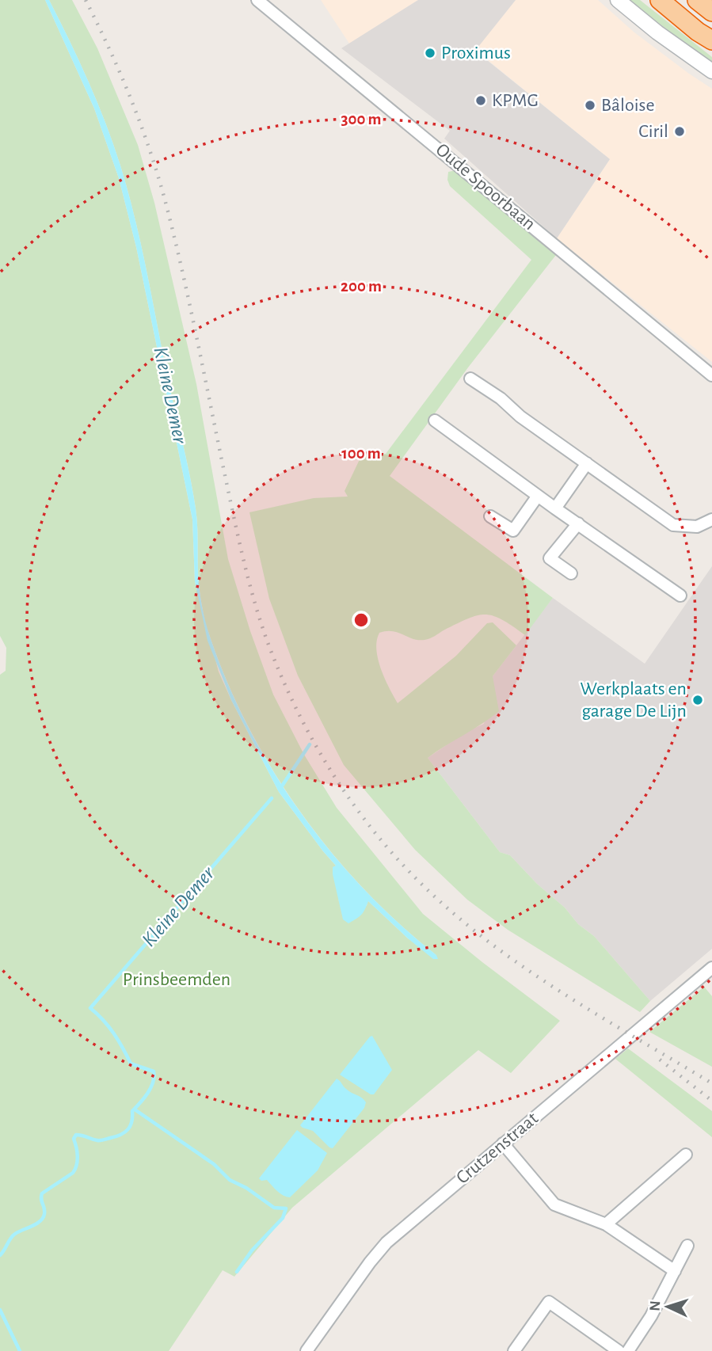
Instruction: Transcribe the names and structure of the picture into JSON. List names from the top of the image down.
{
  "streets": {
    "street": ["Oude Spoorbaan", "Crutzenstraat"]
  },
  "water": ["Kleine Demer"],
  "parks": ["Prinsbeemden"],
  "places": [
    "Proximus",
    "KPMG",
    "Bâloise",
    "Ciril",
    "Werkplaats en garage De Lijn"
  ],
  "north": "left",
  "rings": ["300 m", "200 m", "100 m"]
}
